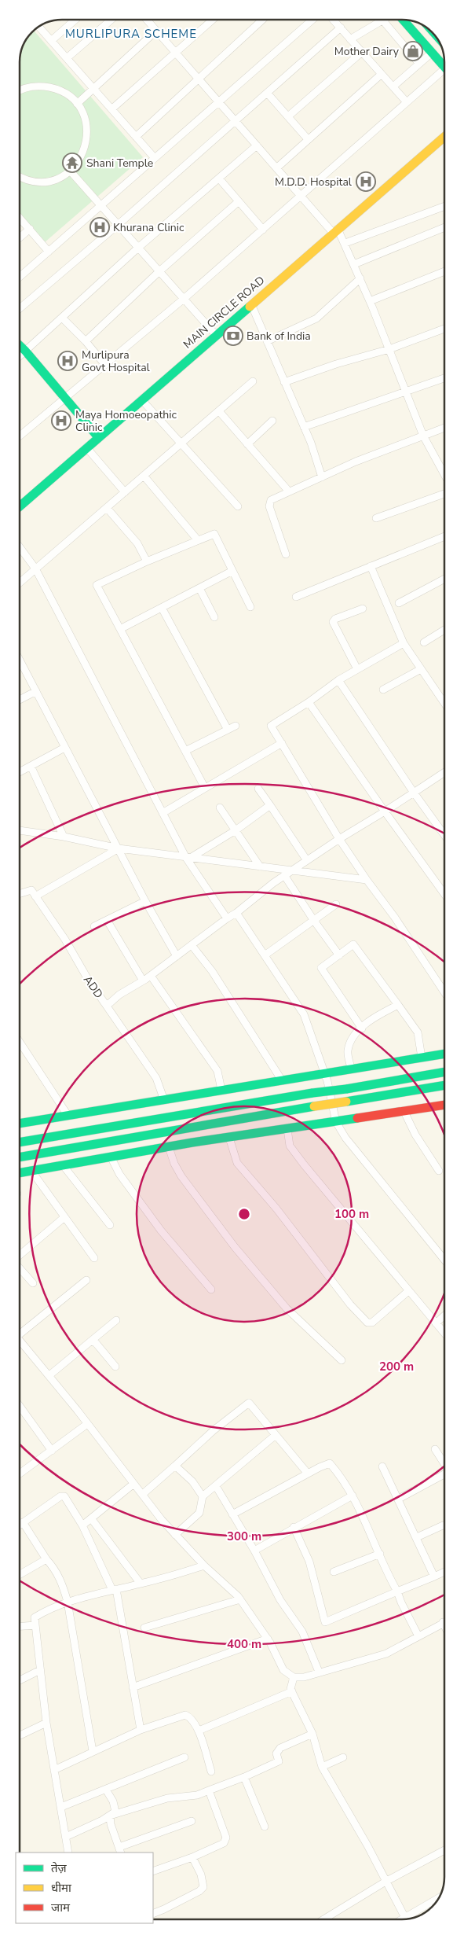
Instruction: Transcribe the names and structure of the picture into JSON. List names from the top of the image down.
{
  "streets": {
    "main road": ["MAIN CIRCLE ROAD"],
    "street": ["ADD"]
  },
  "districts": ["MURLIPURA SCHEME"],
  "places": {
    "shop": ["Mother Dairy"],
    "temple": ["Shani Temple"],
    "hospital": [
      "M.D.D. Hospital",
      "Khurana Clinic",
      "Murlipura Govt Hospital",
      "Maya Homoeopathic Clinic"
    ],
    "bank": ["Bank of India"]
  },
  "legend": ["तेज़", "धीमा", "जाम"],
  "rings": [
    "100 m",
    "200 m",
    "300 m",
    "400 m"
  ]
}
